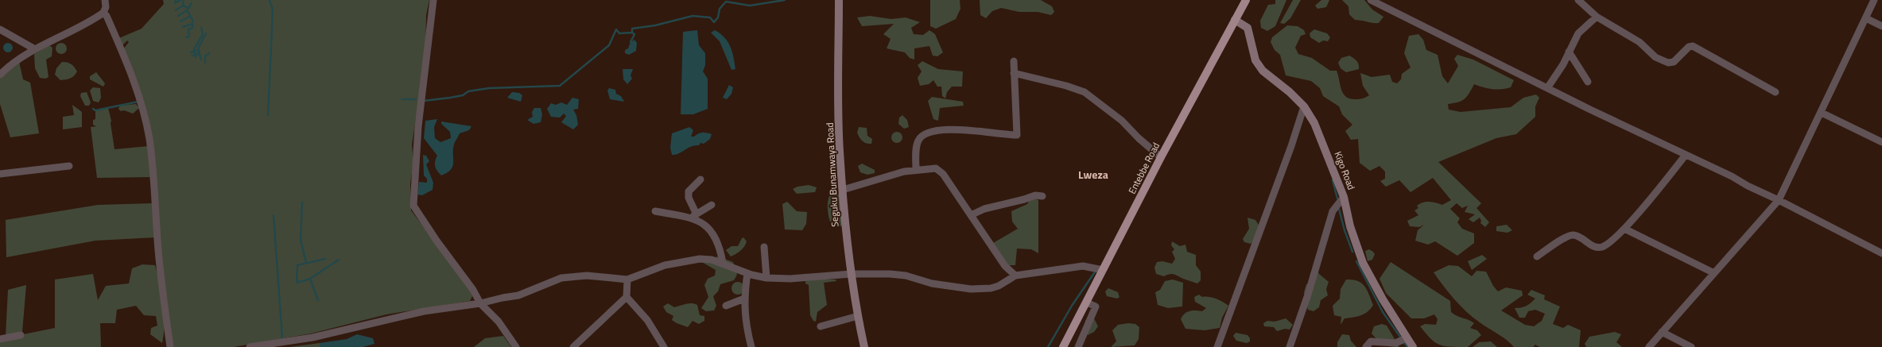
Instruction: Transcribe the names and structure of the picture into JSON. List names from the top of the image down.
{
  "streets": {
    "main road": ["Entebbe Road"],
    "street": ["Kigo Road", "Seguku Bunamwaya Road"]
  },
  "crossings": [
    ["Entebbe Road", "Kigo Road"]
  ],
  "districts": ["Lweza"]
}
